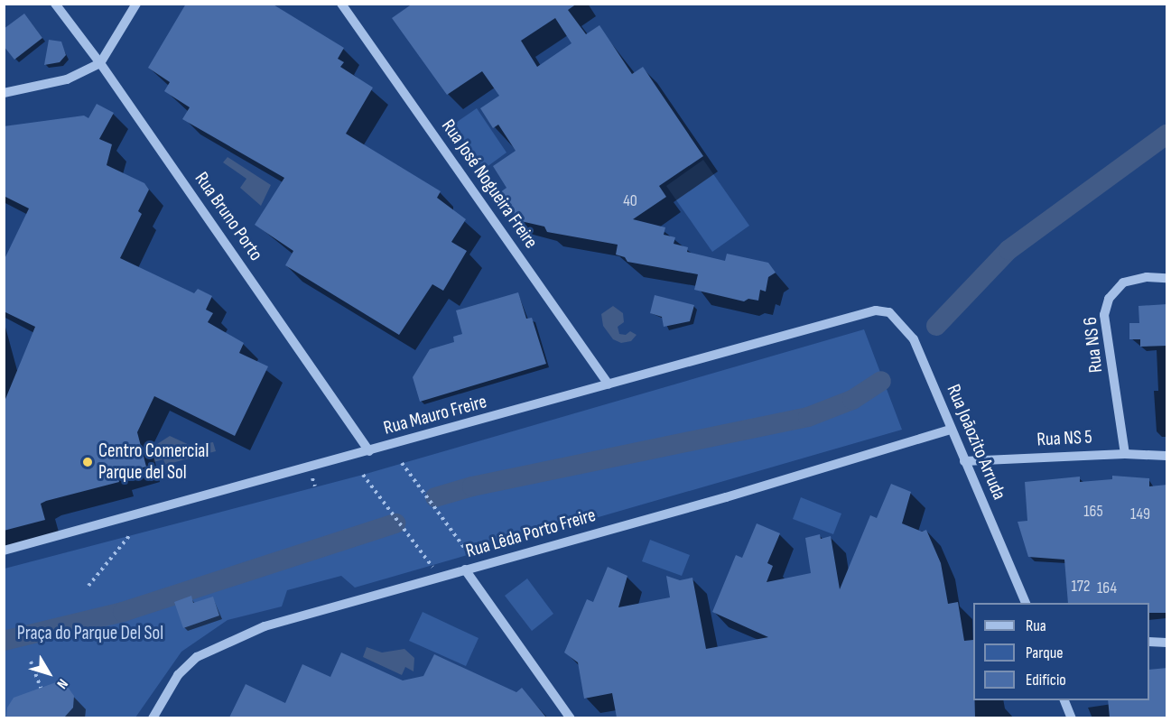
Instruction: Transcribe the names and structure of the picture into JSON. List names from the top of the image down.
{
  "streets": {
    "street": [
      "Rua José Nogueira Freire",
      "Rua Bruno Porto",
      "Rua NS 6",
      "Rua Mauro Freire",
      "Rua NS 5",
      "Rua Joãozito Arruda",
      "Rua Lêda Porto Freire"
    ]
  },
  "crossings": [
    ["Rua José Nogueira Freire", "Rua Mauro Freire"],
    ["Rua Bruno Porto", "Rua Mauro Freire"],
    ["Rua NS 6", "Rua NS 5"],
    ["Rua Mauro Freire", "Rua Joãozito Arruda"],
    ["Rua NS 5", "Rua Joãozito Arruda"],
    ["Rua Joãozito Arruda", "Rua Lêda Porto Freire"]
  ],
  "parks": ["Praça do Parque Del Sol"],
  "places": ["Centro Comercial Parque del Sol"],
  "house_numbers": [
    "40",
    "165",
    "149",
    "172",
    "164"
  ],
  "legend": ["Rua", "Parque", "Edifício"],
  "north": "bottom right"
}
